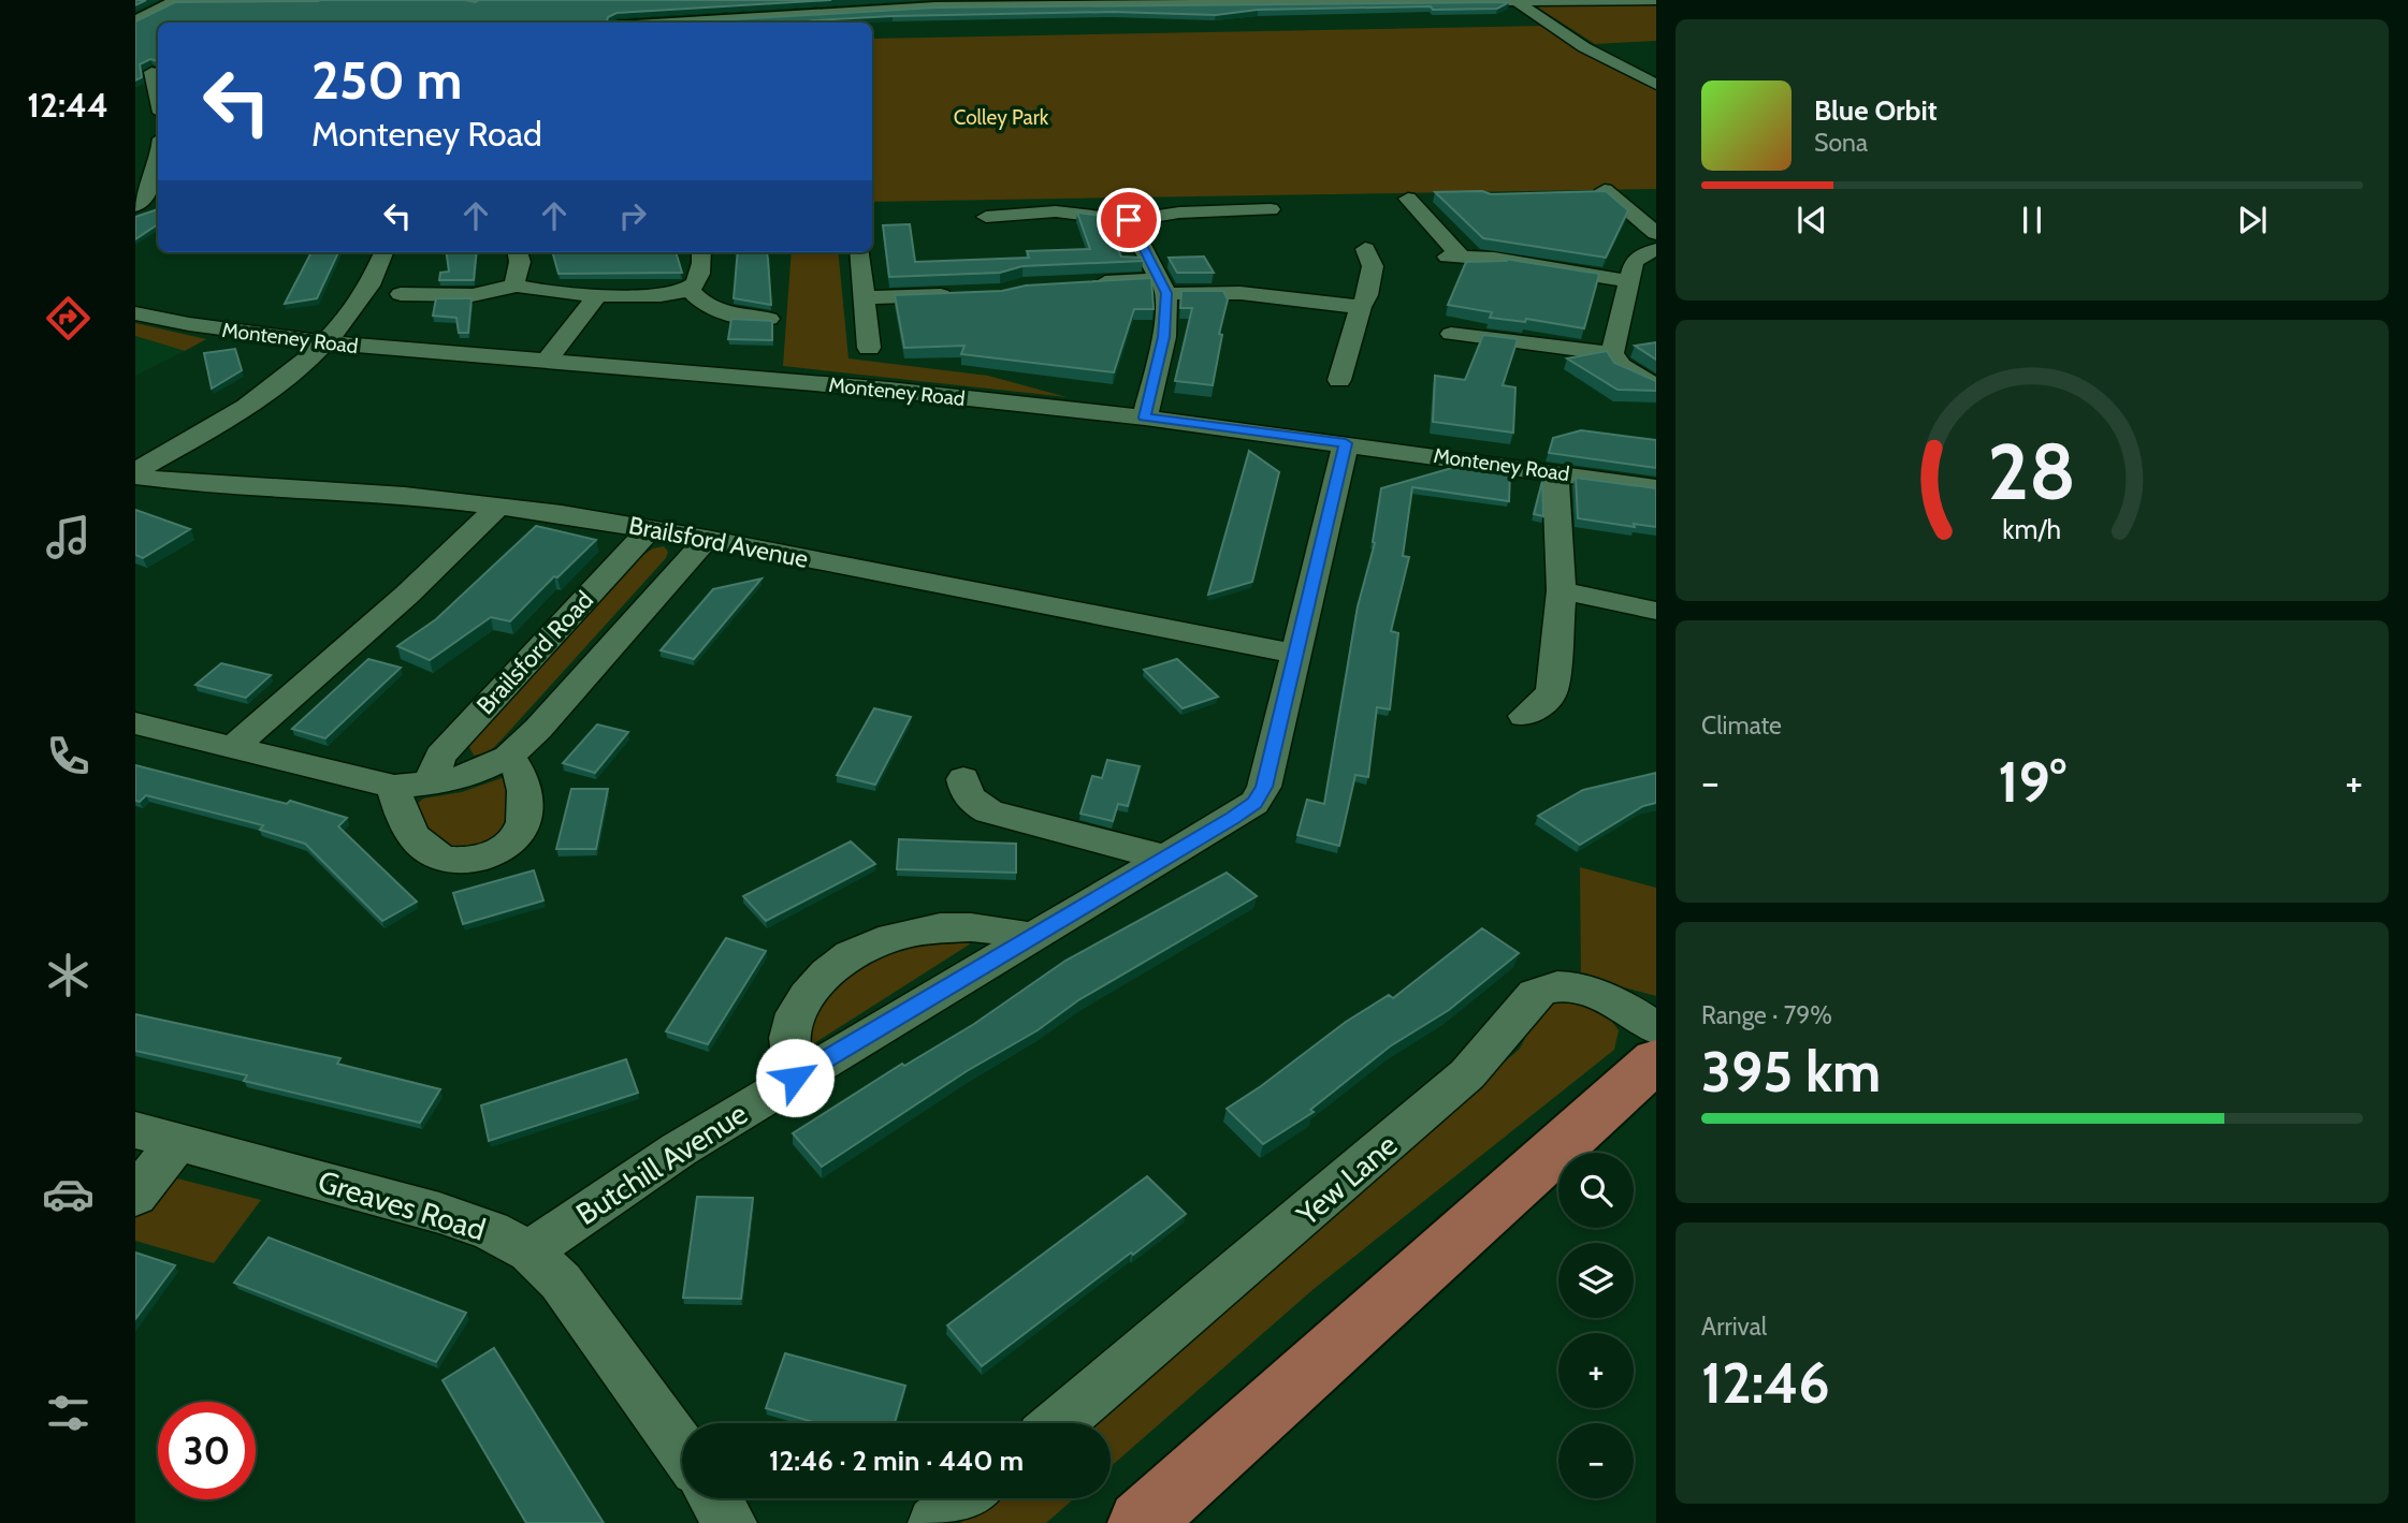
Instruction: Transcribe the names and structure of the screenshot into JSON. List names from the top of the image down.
{
  "streets": {
    "street": [
      "Monteney Road",
      "Brailsford Avenue",
      "Brailsford Road",
      "Butchill Avenue",
      "Yew Lane",
      "Greaves Road"
    ]
  },
  "crossings": [
    ["Monteney Road", "Butchill Avenue"],
    ["Brailsford Avenue", "Brailsford Road"],
    ["Brailsford Avenue", "Butchill Avenue"],
    ["Butchill Avenue", "Greaves Road"]
  ],
  "parks": ["Colley Park"],
  "page": {
    "tabs": "12:44",
    "turn": ["250 m", "Monteney Road"],
    "song": ["Blue Orbit", "Sona"],
    "tile": [
      "Climate",
      ["Range · 79%", "395 km"],
      ["Arrival", "12:46"]
    ],
    "heat": ["−", "19°", "+"],
    "map_buttons": ["+", "−"],
    "limit": "30",
    "trip": "12:46 · 2 min · 440 m",
    "gauge": ["28", "km/h"]
  }
}
